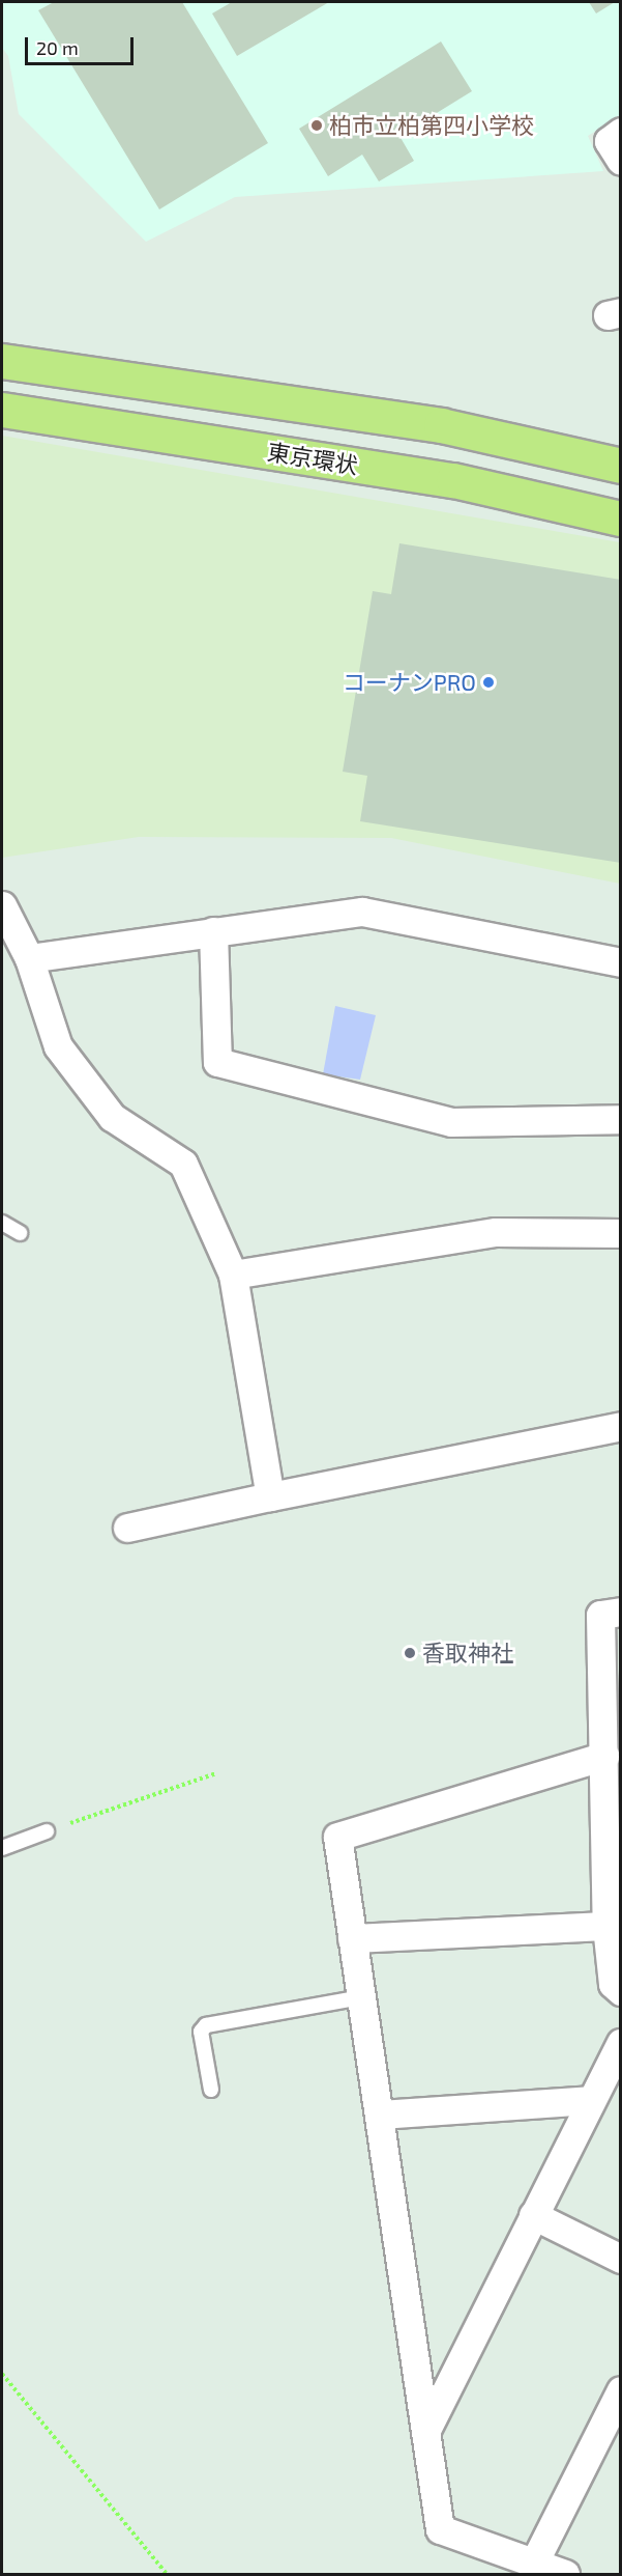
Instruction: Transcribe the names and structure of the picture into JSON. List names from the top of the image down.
{
  "streets": {
    "highway": ["東京環状"]
  },
  "places": ["柏市立柏第四小学校", "コーナンPRO", "香取神社"],
  "scale_bar": "20 m"
}
